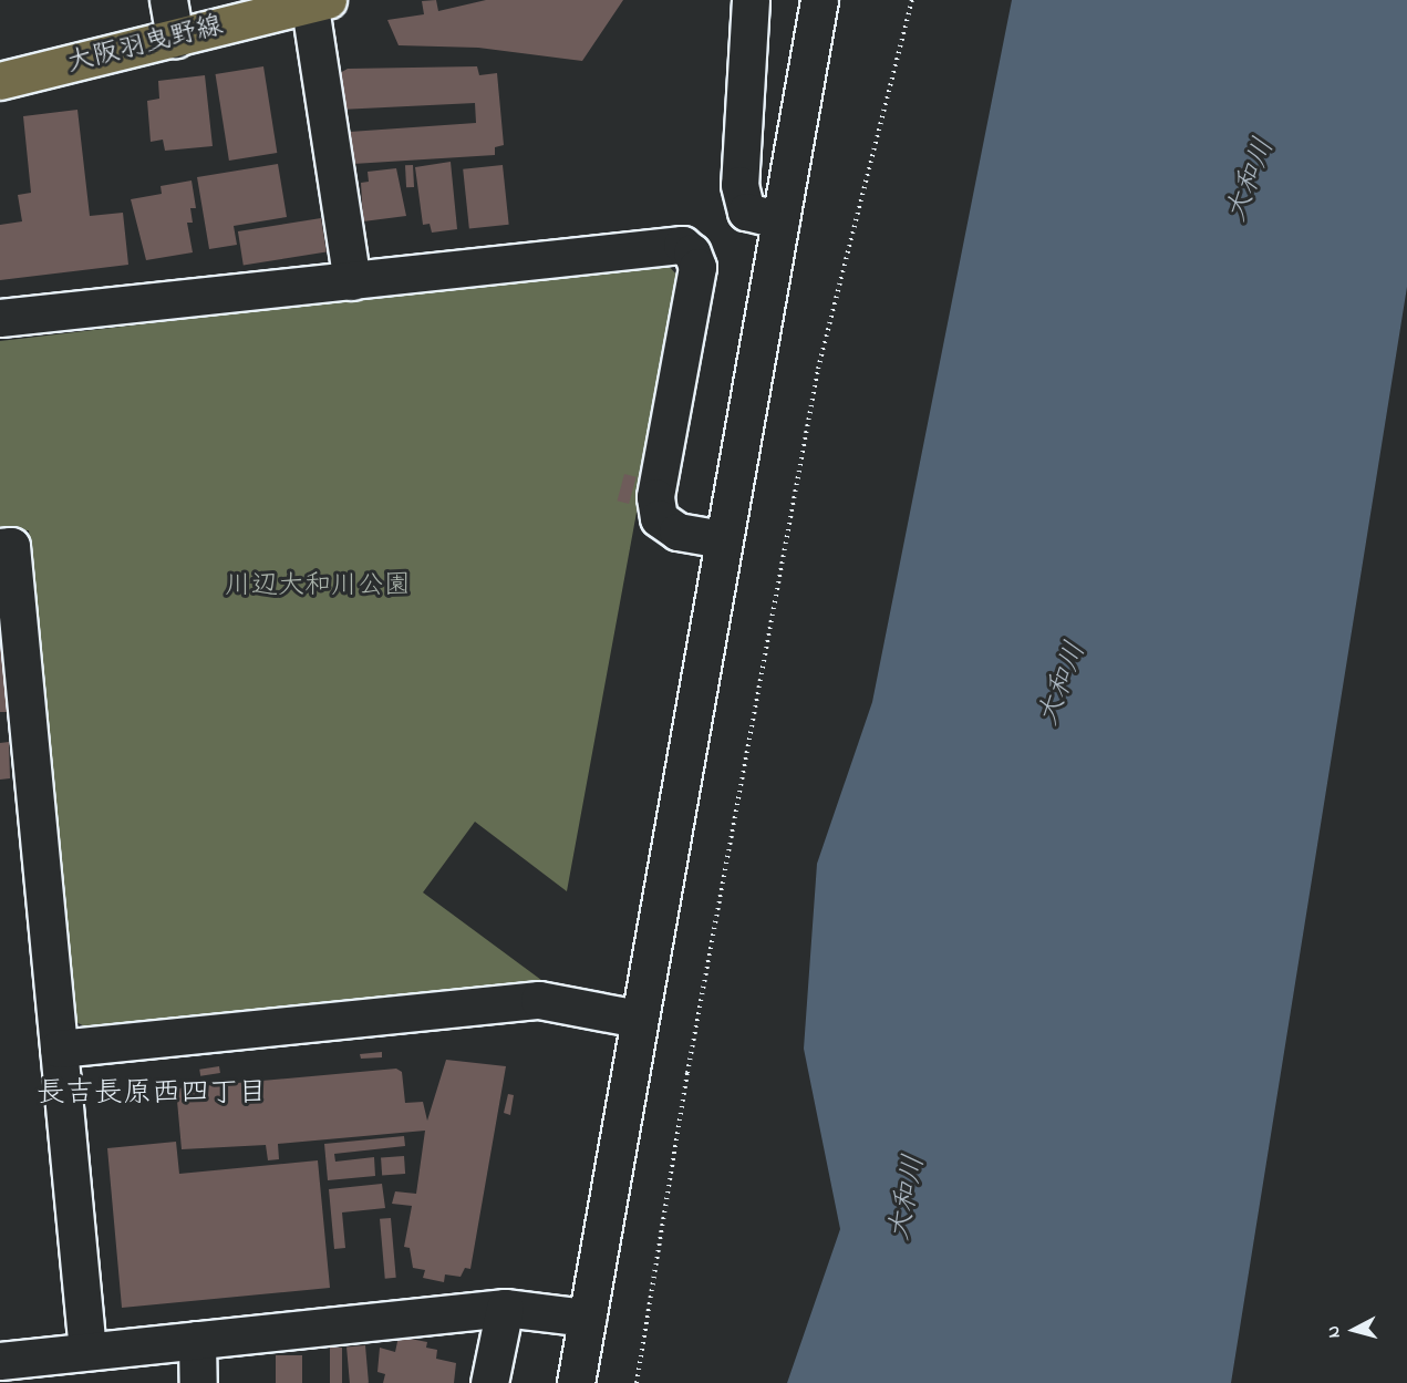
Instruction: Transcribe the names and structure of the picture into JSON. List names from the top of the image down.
{
  "streets": {
    "main road": ["大阪羽曳野線"]
  },
  "districts": ["長吉長原西四丁目"],
  "water": ["大和川"],
  "parks": ["川辺大和川公園"],
  "north": "left"
}
